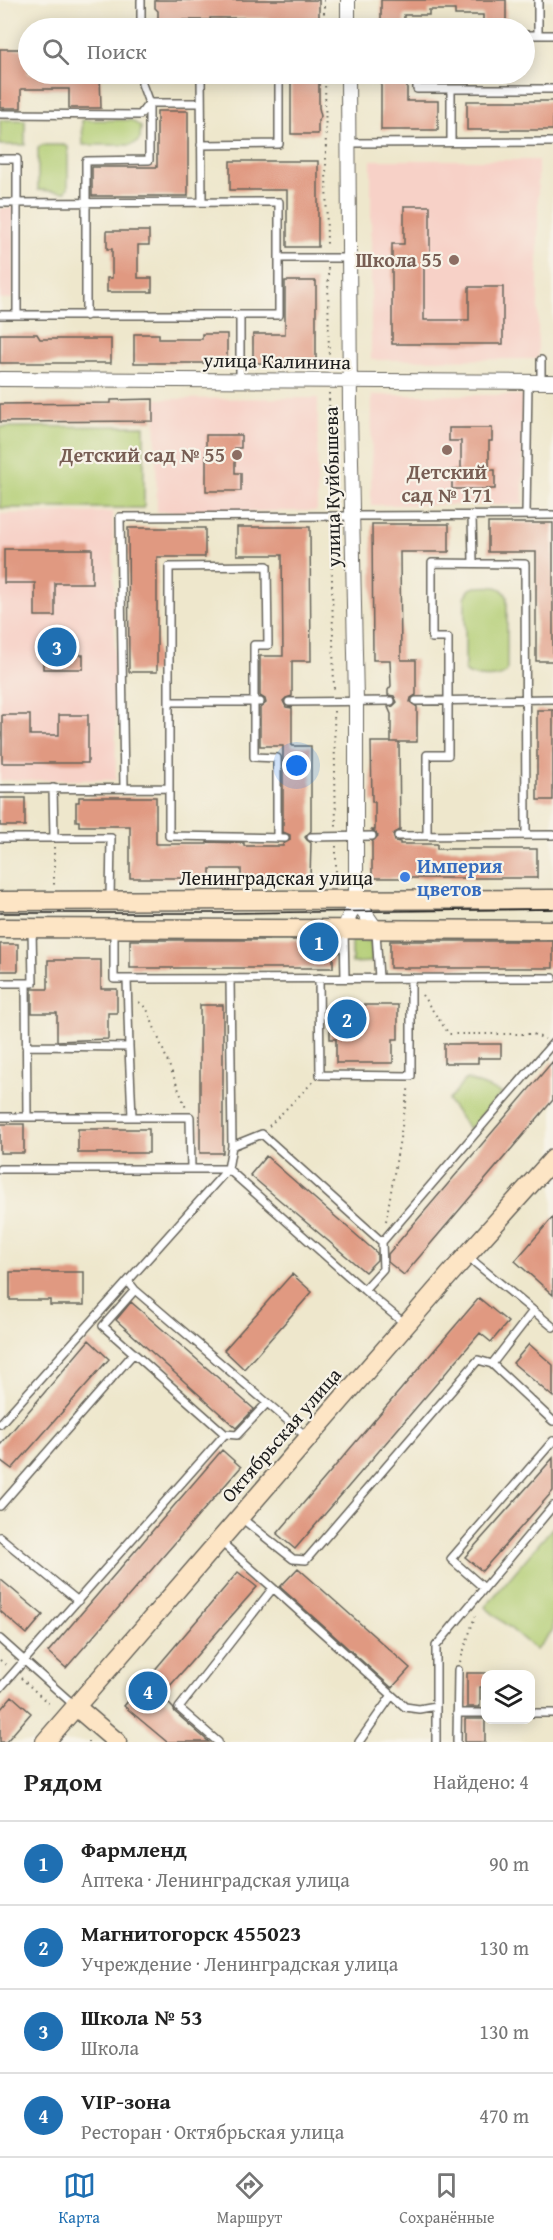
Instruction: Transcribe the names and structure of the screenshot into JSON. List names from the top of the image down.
{
  "streets": {
    "main road": ["Ленинградская улица", "Октябрьская улица"],
    "street": ["улица Калинина", "улица Куйбышева"]
  },
  "crossings": [
    ["улица Калинина", "улица Куйбышева"],
    ["улица Куйбышева", "Ленинградская улица"]
  ],
  "places": [
    "Школа 55",
    "Детский сад № 171",
    "Детский сад № 55",
    "Империя цветов"
  ],
  "page": {
    "search": "Поиск",
    "pins": [
      "3",
      "1",
      "2",
      "4"
    ],
    "heading": ["Рядом", "Найдено: 4"],
    "list": [
      {
        "mark": "1",
        "name": "Фармленд",
        "note": "Аптека · Ленинградская улица",
        "value": "90 m"
      },
      {
        "mark": "2",
        "name": "Магнитогорск 455023",
        "note": "Учреждение · Ленинградская улица",
        "value": "130 m"
      },
      {
        "mark": "3",
        "name": "Школа № 53",
        "note": "Школа",
        "value": "130 m"
      },
      {
        "mark": "4",
        "name": "VIP-зона",
        "note": "Ресторан · Октябрьская улица",
        "value": "470 m"
      }
    ],
    "nav": ["Карта", "Маршрут", "Сохранённые"]
  }
}
